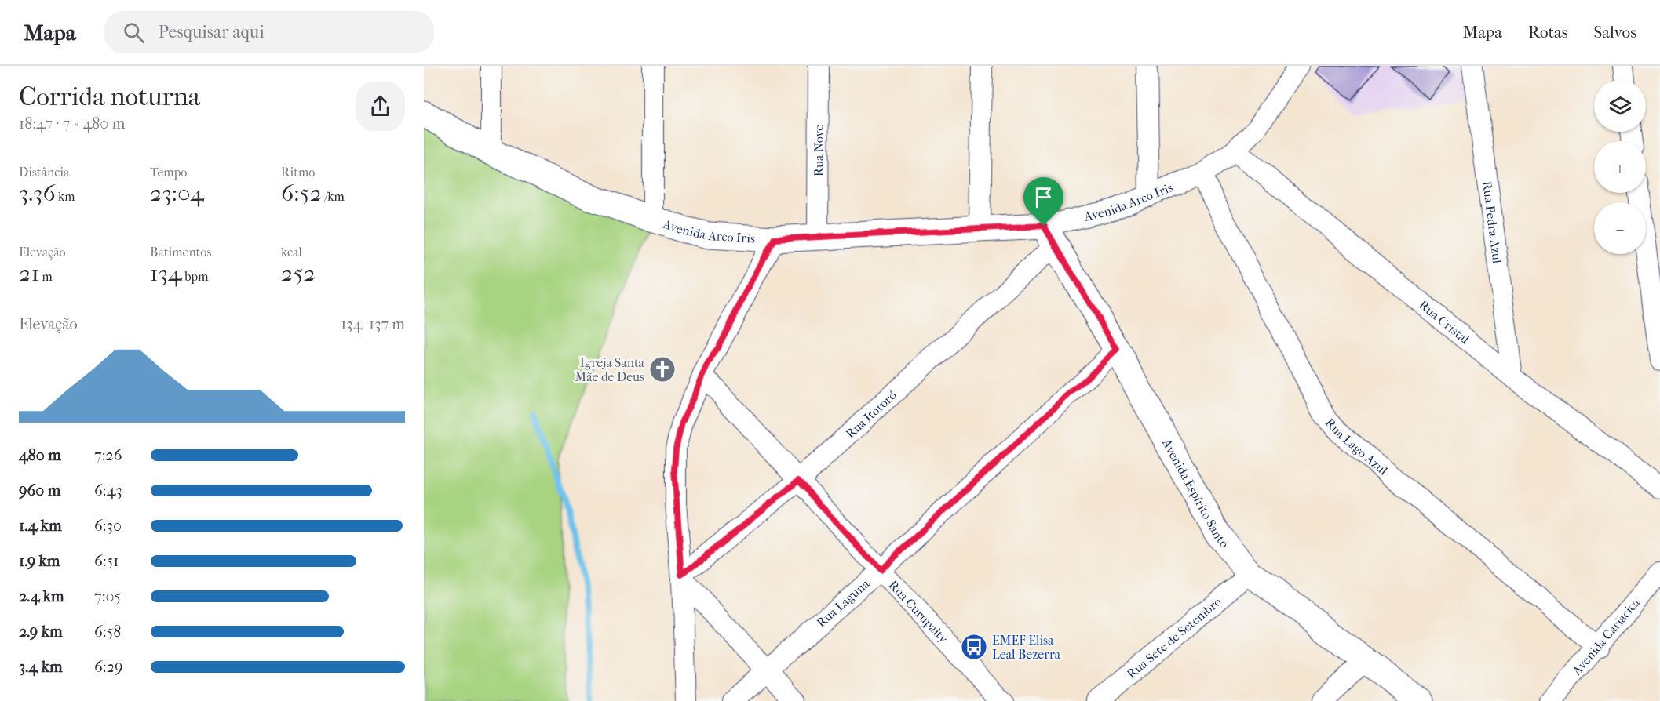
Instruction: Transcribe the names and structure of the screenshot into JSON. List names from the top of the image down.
{
  "streets": {
    "street": [
      "Rua Nove",
      "Avenida Arco Iris",
      "Rua Pedra Azul",
      "Rua Cristal",
      "Rua Itororó",
      "Rua Lago Azul",
      "Avenida Espírito Santo",
      "Rua Laguna",
      "Rua Curupaity",
      "Avenida Cariacica",
      "Rua Sete de Setembro"
    ]
  },
  "crossings": [
    ["Rua Nove", "Avenida Arco Iris"],
    ["Avenida Arco Iris", "Rua Cristal"],
    ["Avenida Arco Iris", "Rua Itororó"],
    ["Avenida Arco Iris", "Rua Lago Azul"],
    ["Avenida Arco Iris", "Avenida Espírito Santo"],
    ["Rua Pedra Azul", "Rua Cristal"],
    ["Rua Itororó", "Avenida Espírito Santo"],
    ["Rua Itororó", "Rua Curupaity"],
    ["Rua Lago Azul", "Avenida Cariacica"],
    ["Avenida Espírito Santo", "Rua Laguna"],
    ["Avenida Espírito Santo", "Rua Sete de Setembro"],
    ["Rua Laguna", "Rua Curupaity"]
  ],
  "places": {
    "church": ["Igreja Santa Mãe de Deus"],
    "bus stop": ["EMEF Elisa Leal Bezerra"]
  },
  "page": {
    "header": "Mapa",
    "search": "Pesquisar aqui",
    "nav": ["Mapa", "Rotas", "Salvos"],
    "heading": ["Corrida noturna", "18:47 · 7 × 480 m"],
    "map_buttons": ["+", "−"],
    "stats": [
      ["Distância", "3.36 km"],
      ["Tempo", "23:04"],
      ["Ritmo", "6:52 /km"],
      ["Elevação", "21 m"],
      ["Batimentos", "134 bpm"],
      ["kcal", "252"]
    ],
    "chart": ["Elevação", "134–137 m"],
    "list": [
      {
        "name": "480 m",
        "note": "7:26"
      },
      {
        "name": "960 m",
        "note": "6:43"
      },
      {
        "name": "1.4 km",
        "note": "6:30"
      },
      {
        "name": "1.9 km",
        "note": "6:51"
      },
      {
        "name": "2.4 km",
        "note": "7:05"
      },
      {
        "name": "2.9 km",
        "note": "6:58"
      },
      {
        "name": "3.4 km",
        "note": "6:29"
      }
    ]
  }
}
